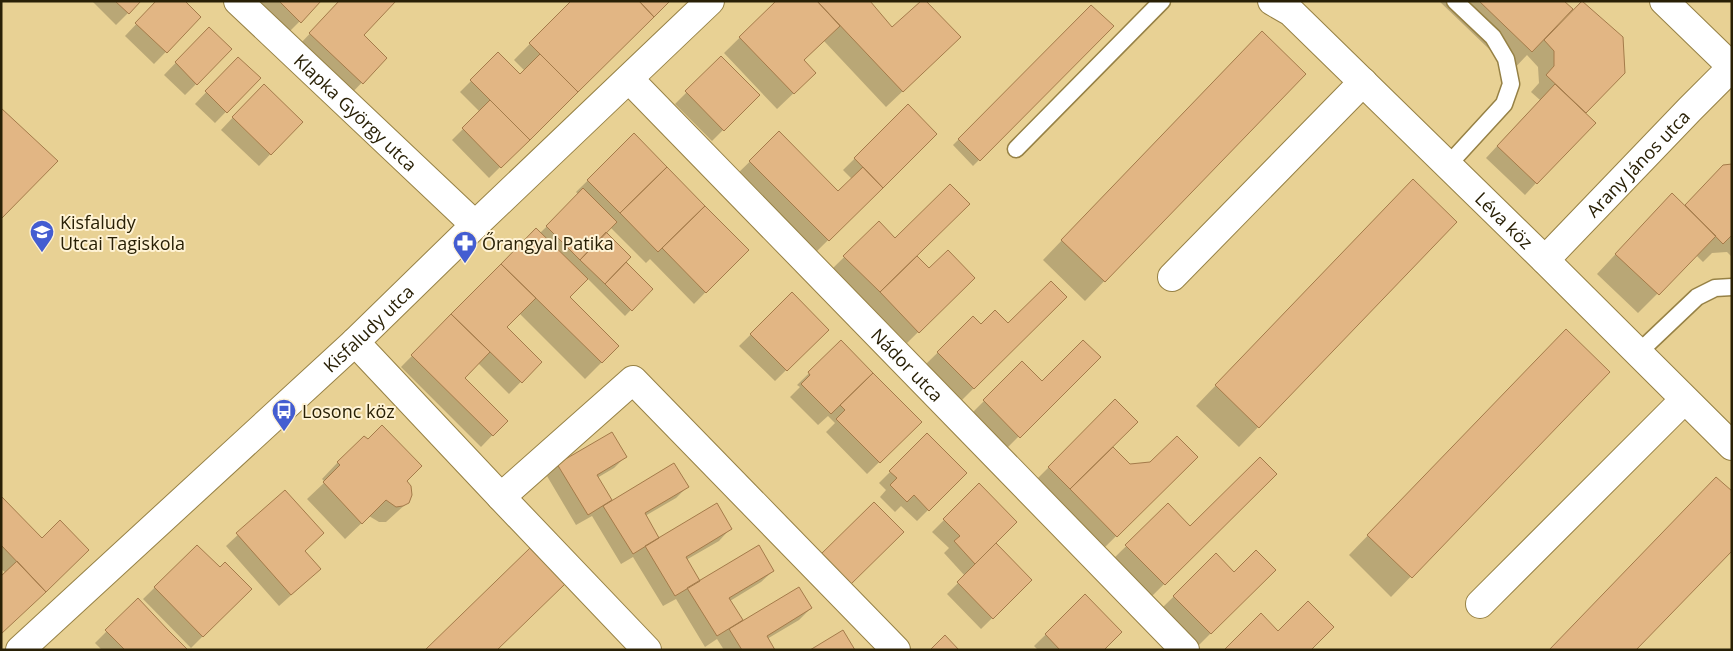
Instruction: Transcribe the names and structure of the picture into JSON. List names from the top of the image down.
{
  "streets": {
    "street": [
      "Klapka György utca",
      "Arany János utca",
      "Léva köz",
      "Kisfaludy utca",
      "Nádor utca"
    ]
  },
  "crossings": [
    ["Klapka György utca", "Kisfaludy utca"],
    ["Arany János utca", "Léva köz"],
    ["Kisfaludy utca", "Nádor utca"]
  ],
  "places": {
    "school or university": ["Kisfaludy Utcai Tagiskola"],
    "pharmacy": ["Őrangyal Patika"],
    "bus stop": ["Losonc köz"]
  }
}
